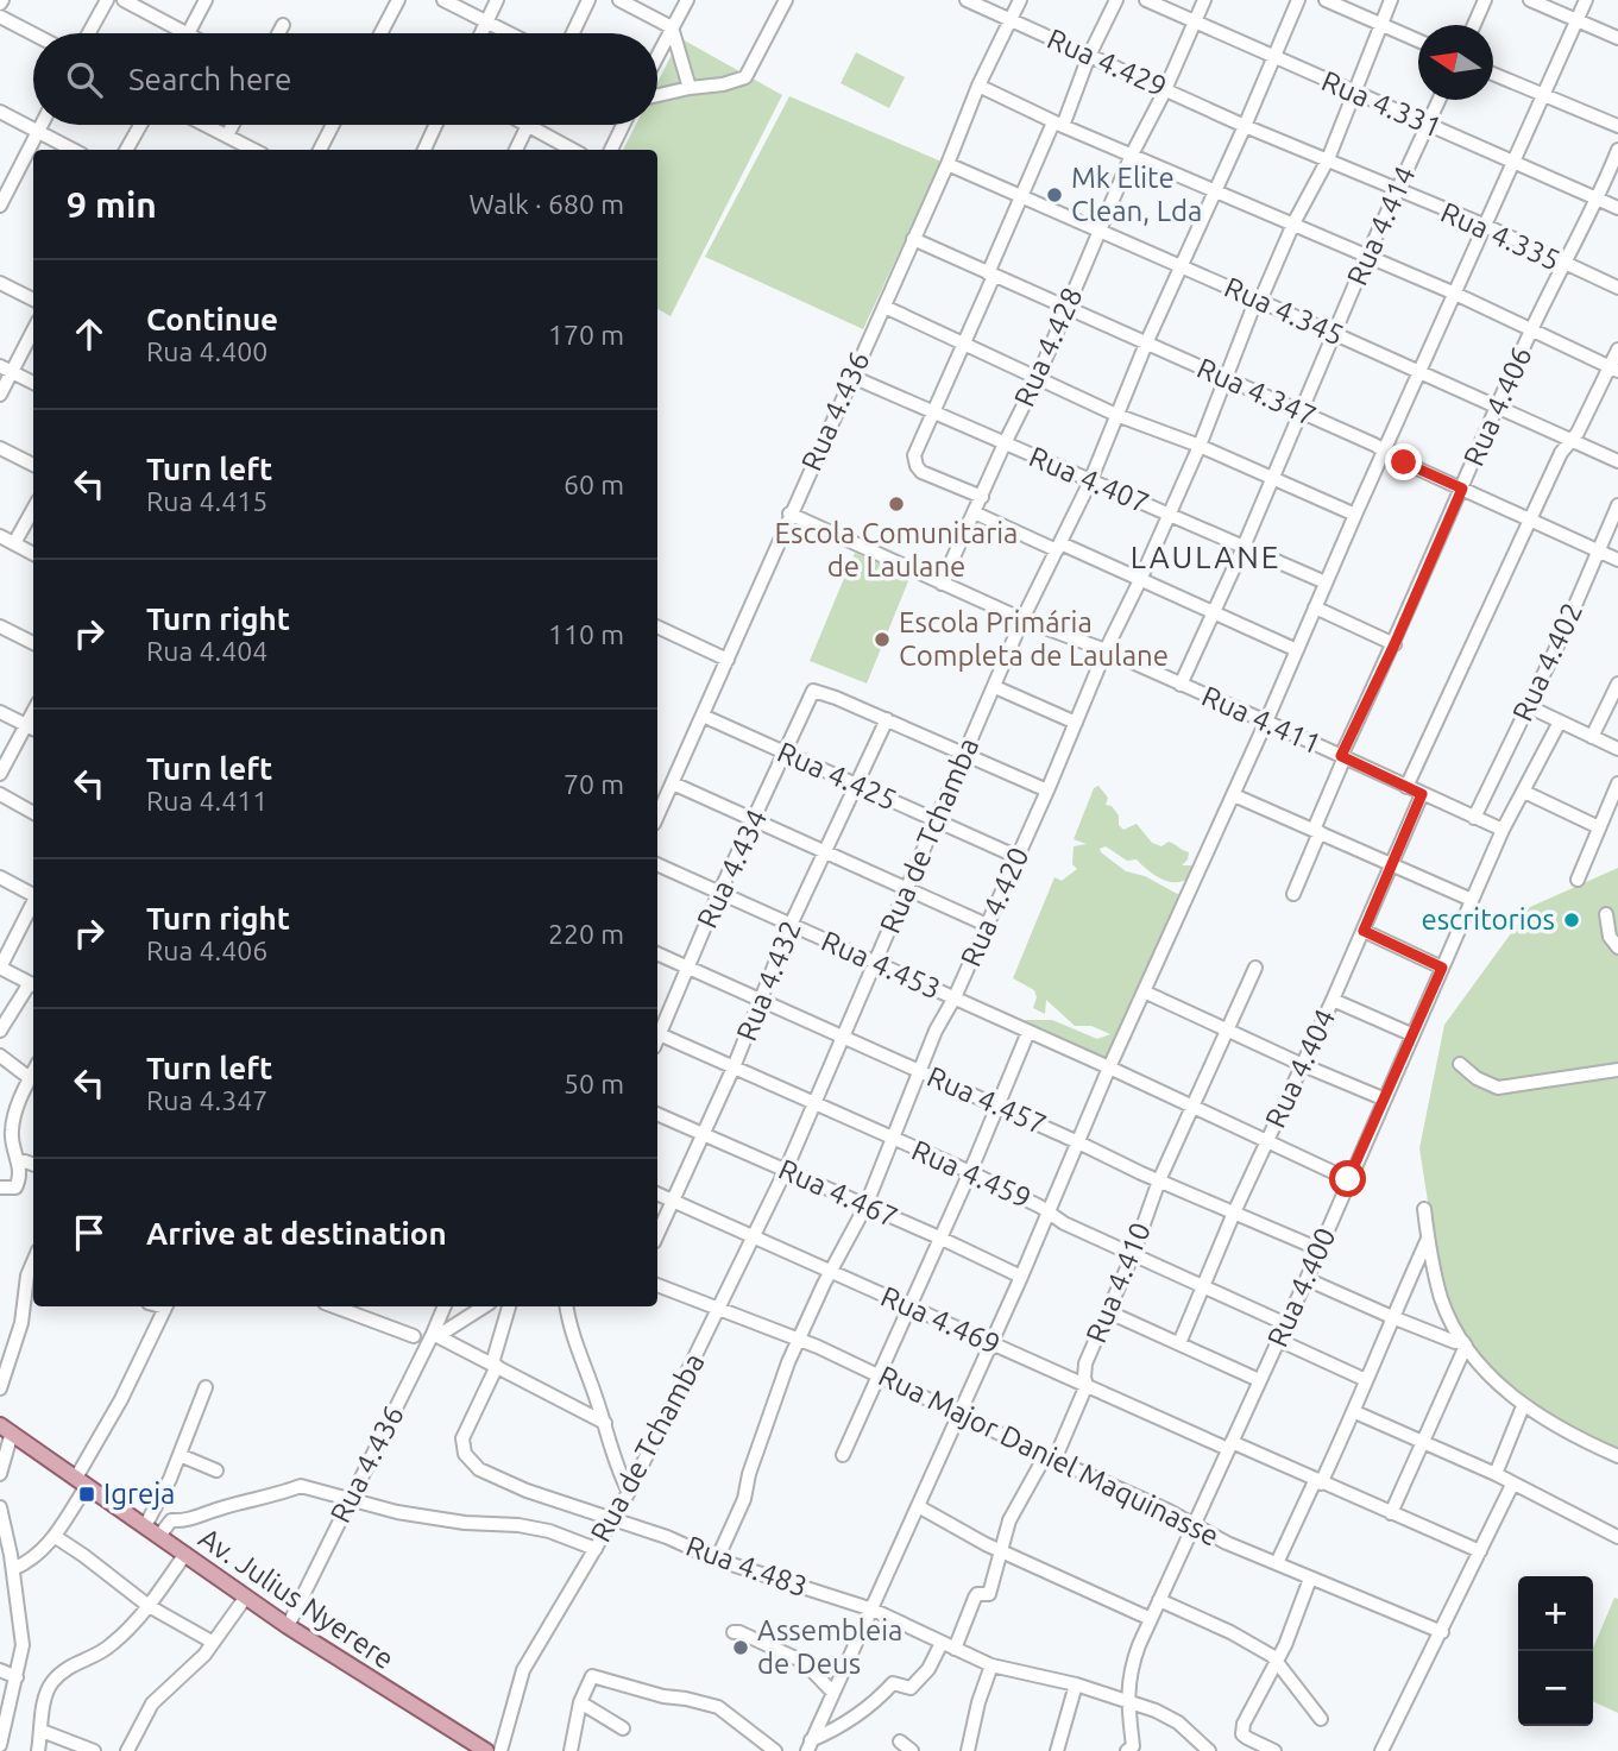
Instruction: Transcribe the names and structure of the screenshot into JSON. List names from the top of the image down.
{
  "streets": {
    "main road": ["Av. Julius Nyerere"],
    "street": [
      "Rua 4.429",
      "Rua 4.331",
      "Rua 4.414",
      "Rua 4.335",
      "Rua 4.345",
      "Rua 4.428",
      "Rua 4.347",
      "Rua 4.406",
      "Rua 4.436",
      "Rua 4.407",
      "Rua 4.402",
      "Rua 4.411",
      "Rua 4.425",
      "Rua de Tchamba",
      "Rua 4.434",
      "Rua 4.420",
      "Rua 4.453",
      "Rua 4.432",
      "Rua 4.404",
      "Rua 4.457",
      "Rua 4.459",
      "Rua 4.467",
      "Rua 4.410",
      "Rua 4.400",
      "Rua 4.469",
      "Rua Major Daniel Maquinasse",
      "Rua 4.483"
    ]
  },
  "crossings": [
    ["Rua 4.429", "Rua 4.335"],
    ["Rua 4.429", "Rua 4.428"],
    ["Rua 4.429", "Rua 4.436"],
    ["Rua 4.429", "Rua de Tchamba"],
    ["Rua 4.331", "Rua 4.414"],
    ["Rua 4.331", "Rua 4.428"],
    ["Rua 4.331", "Rua 4.406"],
    ["Rua 4.331", "Rua de Tchamba"],
    ["Rua 4.331", "Rua 4.420"],
    ["Rua 4.414", "Rua 4.335"],
    ["Rua 4.414", "Rua 4.345"],
    ["Rua 4.414", "Rua 4.347"],
    ["Rua 4.414", "Rua 4.407"],
    ["Rua 4.414", "Rua 4.411"],
    ["Rua 4.335", "Rua 4.406"],
    ["Rua 4.335", "Rua de Tchamba"],
    ["Rua 4.335", "Rua 4.420"],
    ["Rua 4.345", "Rua 4.428"],
    ["Rua 4.345", "Rua 4.406"],
    ["Rua 4.345", "Rua 4.436"],
    ["Rua 4.345", "Rua de Tchamba"],
    ["Rua 4.345", "Rua 4.420"],
    ["Rua 4.428", "Rua 4.347"],
    ["Rua 4.428", "Rua 4.407"],
    ["Rua 4.428", "Rua 4.411"],
    ["Rua 4.347", "Rua 4.406"],
    ["Rua 4.347", "Rua 4.436"],
    ["Rua 4.347", "Rua 4.402"],
    ["Rua 4.347", "Rua de Tchamba"],
    ["Rua 4.347", "Rua 4.420"],
    ["Rua 4.406", "Rua 4.411"],
    ["Rua 4.436", "Rua 4.407"],
    ["Rua 4.436", "Rua 4.411"],
    ["Rua 4.436", "Rua 4.425"],
    ["Rua 4.436", "Av. Julius Nyerere"],
    ["Rua 4.407", "Rua de Tchamba"],
    ["Rua 4.407", "Rua 4.420"],
    ["Rua 4.402", "Rua 4.411"],
    ["Rua 4.411", "Rua de Tchamba"],
    ["Rua 4.411", "Rua 4.420"],
    ["Rua 4.411", "Rua 4.404"],
    ["Rua 4.411", "Rua 4.400"],
    ["Rua 4.425", "Rua de Tchamba"],
    ["Rua 4.425", "Rua 4.434"],
    ["Rua 4.425", "Rua 4.420"],
    ["Rua 4.425", "Rua 4.432"],
    ["Rua de Tchamba", "Rua 4.453"],
    ["Rua de Tchamba", "Rua 4.457"],
    ["Rua de Tchamba", "Rua 4.459"],
    ["Rua de Tchamba", "Rua 4.467"],
    ["Rua de Tchamba", "Rua 4.469"],
    ["Rua de Tchamba", "Rua Major Daniel Maquinasse"],
    ["Rua de Tchamba", "Rua 4.483"],
    ["Rua 4.434", "Rua 4.453"],
    ["Rua 4.434", "Rua 4.432"],
    ["Rua 4.434", "Rua 4.457"],
    ["Rua 4.420", "Rua 4.453"],
    ["Rua 4.420", "Rua 4.457"],
    ["Rua 4.420", "Rua 4.459"],
    ["Rua 4.420", "Rua 4.467"],
    ["Rua 4.420", "Rua 4.469"],
    ["Rua 4.420", "Rua Major Daniel Maquinasse"],
    ["Rua 4.420", "Rua 4.483"],
    ["Rua 4.453", "Rua 4.432"],
    ["Rua 4.453", "Rua 4.404"],
    ["Rua 4.453", "Rua 4.410"],
    ["Rua 4.453", "Rua 4.400"],
    ["Rua 4.432", "Rua 4.457"],
    ["Rua 4.432", "Rua 4.459"],
    ["Rua 4.432", "Rua 4.467"],
    ["Rua 4.432", "Rua 4.469"],
    ["Rua 4.404", "Rua 4.457"],
    ["Rua 4.404", "Rua 4.459"],
    ["Rua 4.457", "Rua 4.410"],
    ["Rua 4.457", "Rua 4.400"],
    ["Rua 4.459", "Rua 4.410"],
    ["Rua 4.459", "Rua 4.400"],
    ["Rua 4.410", "Rua 4.469"],
    ["Rua 4.410", "Rua Major Daniel Maquinasse"],
    ["Rua 4.410", "Rua 4.483"],
    ["Rua 4.400", "Rua 4.469"],
    ["Rua 4.400", "Rua Major Daniel Maquinasse"],
    ["Rua 4.400", "Rua 4.483"]
  ],
  "districts": ["LAULANE"],
  "places": {
    "other": [
      "Mk Elite Clean, Lda",
      "Escola Comunitaria de Laulane",
      "Escola Primária Completa de Laulane",
      "escritorios",
      "Assembleia de Deus"
    ],
    "transit": ["Igreja"]
  },
  "north": "left",
  "page": {
    "search": "Search here",
    "heading": ["9 min", "Walk · 680 m"],
    "list": [
      ["Continue", "Rua 4.400", "170 m"],
      ["Turn left", "Rua 4.415", "60 m"],
      ["Turn right", "Rua 4.404", "110 m"],
      ["Turn left", "Rua 4.411", "70 m"],
      ["Turn right", "Rua 4.406", "220 m"],
      ["Turn left", "Rua 4.347", "50 m"],
      "Arrive at destination"
    ],
    "map_buttons": ["+", "−"]
  }
}
